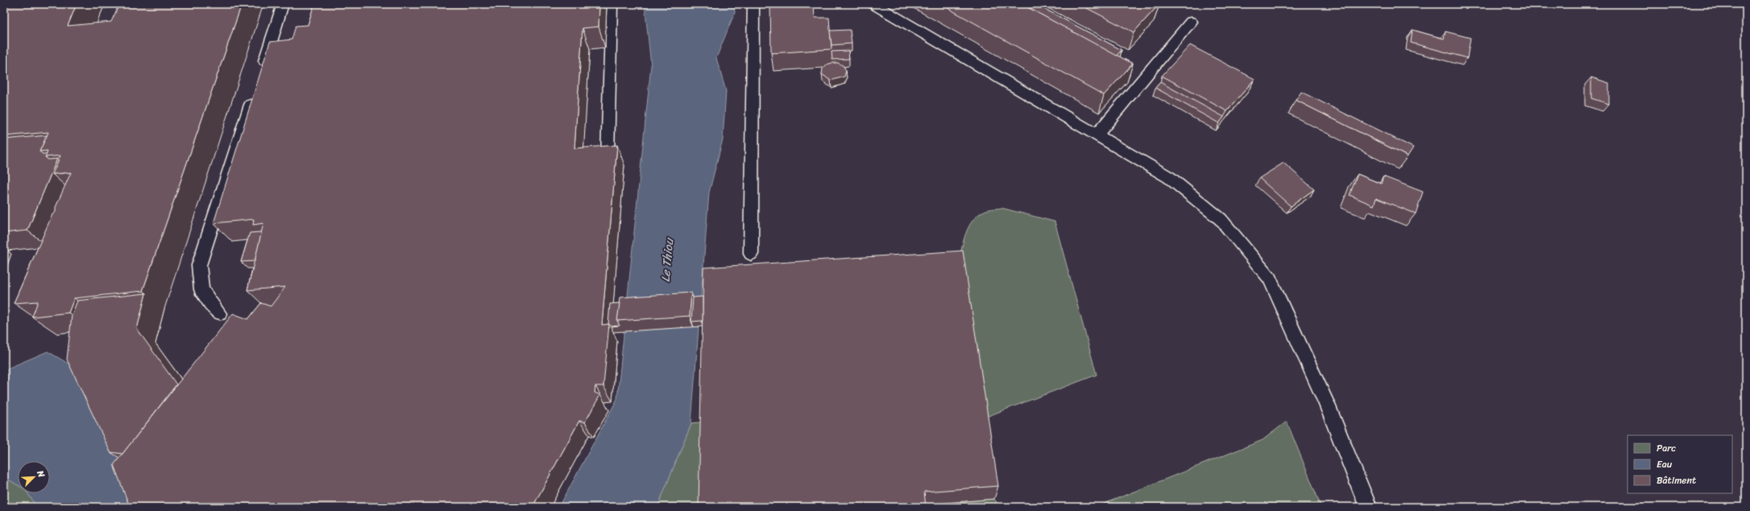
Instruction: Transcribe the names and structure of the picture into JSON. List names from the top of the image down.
{
  "water": ["Le Thiou"],
  "legend": ["Parc", "Eau", "Bâtiment"],
  "north": "top right"
}
